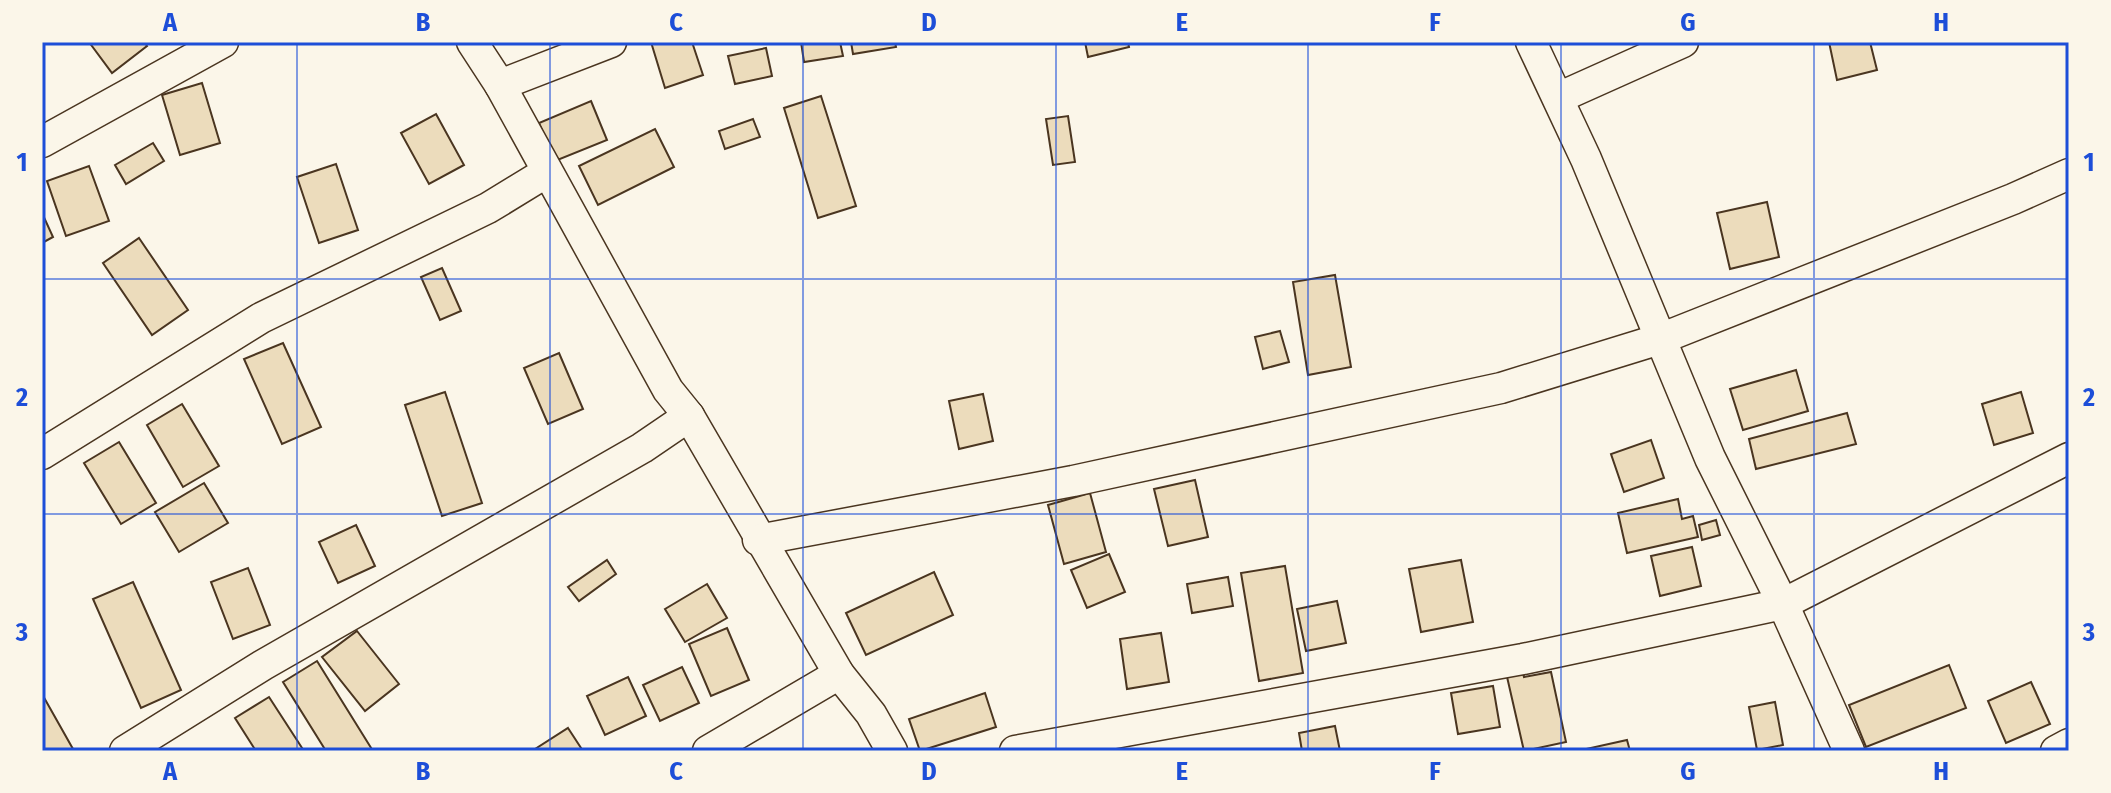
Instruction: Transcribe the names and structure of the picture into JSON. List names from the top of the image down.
{
  "grid": {
    "columns": [
      "A",
      "B",
      "C",
      "D",
      "E",
      "F",
      "G",
      "H"
    ],
    "rows": ["1", "2", "3"]
  }
}
